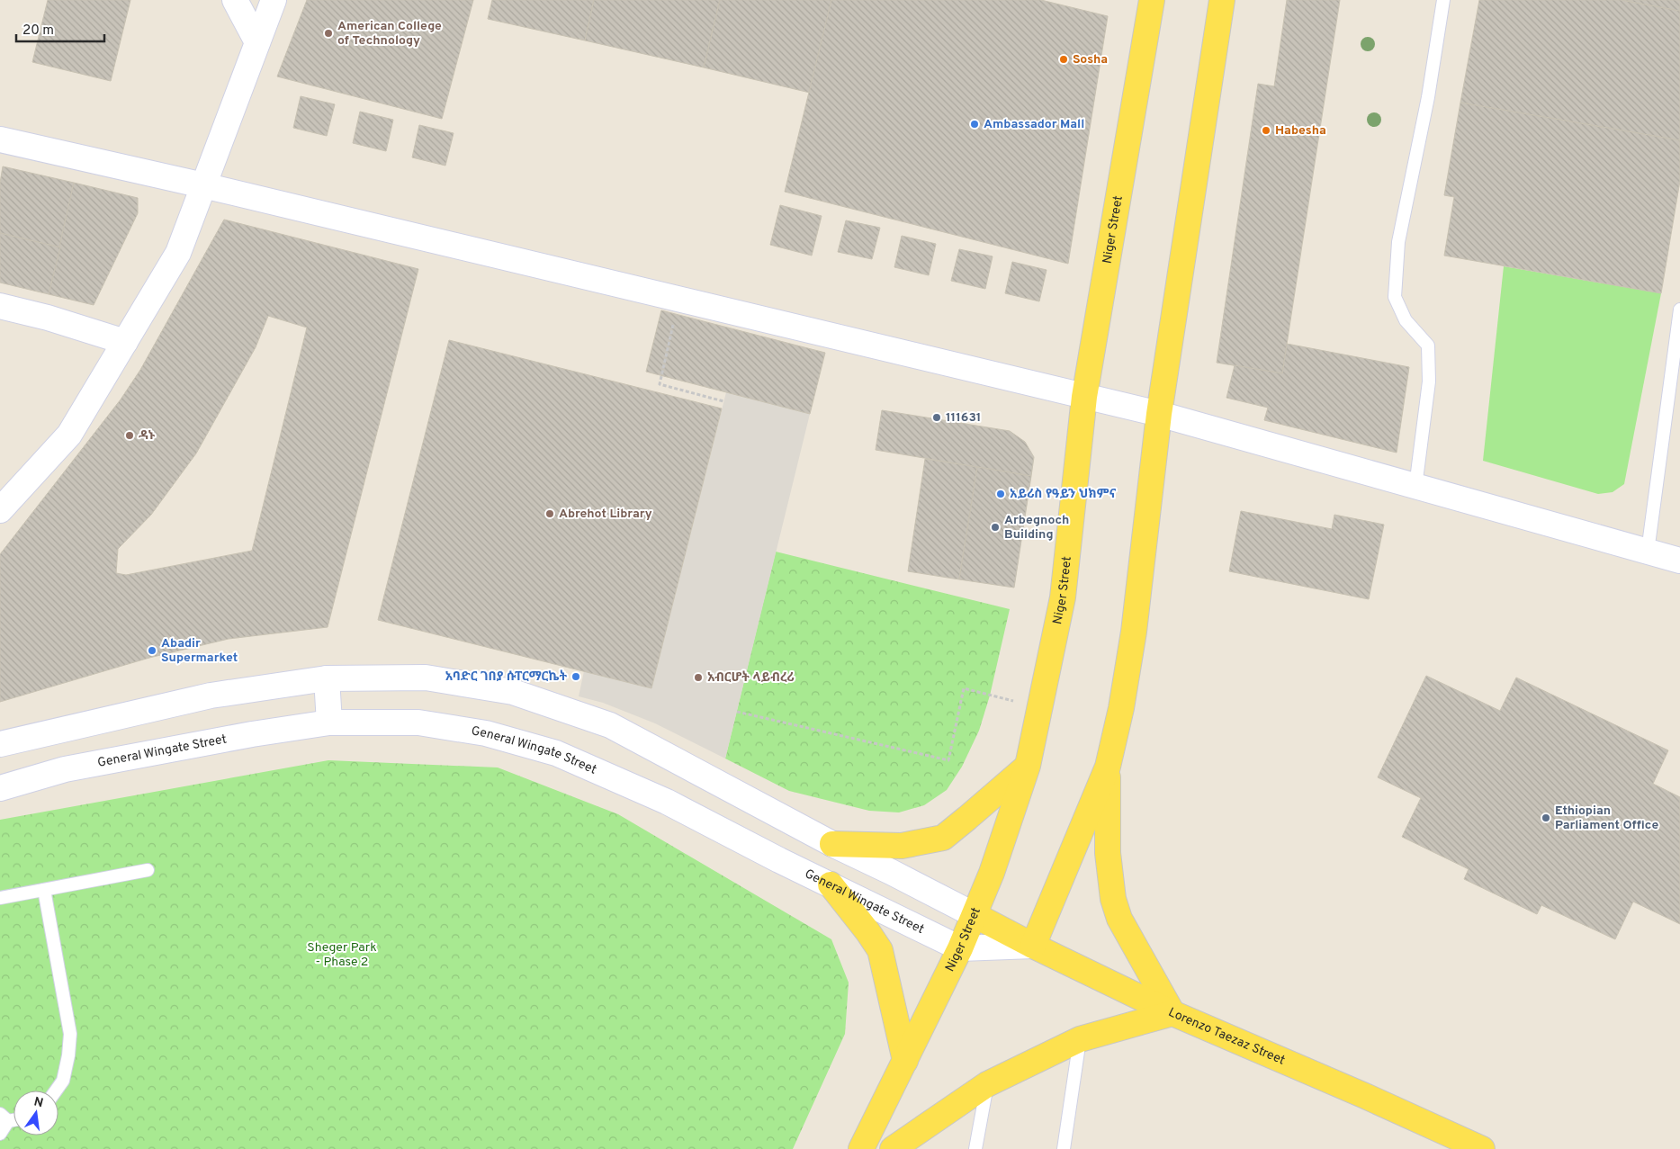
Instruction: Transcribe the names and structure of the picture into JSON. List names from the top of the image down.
{
  "streets": {
    "main road": ["Niger Street", "Lorenzo Taezaz Street"],
    "street": ["General Wingate Street"]
  },
  "crossings": [
    ["Niger Street", "General Wingate Street"],
    ["Niger Street", "Lorenzo Taezaz Street"],
    ["General Wingate Street", "Lorenzo Taezaz Street"]
  ],
  "parks": ["Sheger Park - Phase 2"],
  "places": [
    "American College of Technology",
    "Sosha",
    "Ambassador Mall",
    "Habesha",
    "111631",
    "ዳኑ",
    "አይሪስ የዓይን ህክምና",
    "Abrehot Library",
    "Arbegnoch Building",
    "Abadir Supermarket",
    "አባድር ገበያ ሱፐርማርኬት",
    "አብርሆት ላይብረሪ",
    "Ethiopian Parliament Office"
  ],
  "scale_bar": "20 m",
  "north": "top"
}
